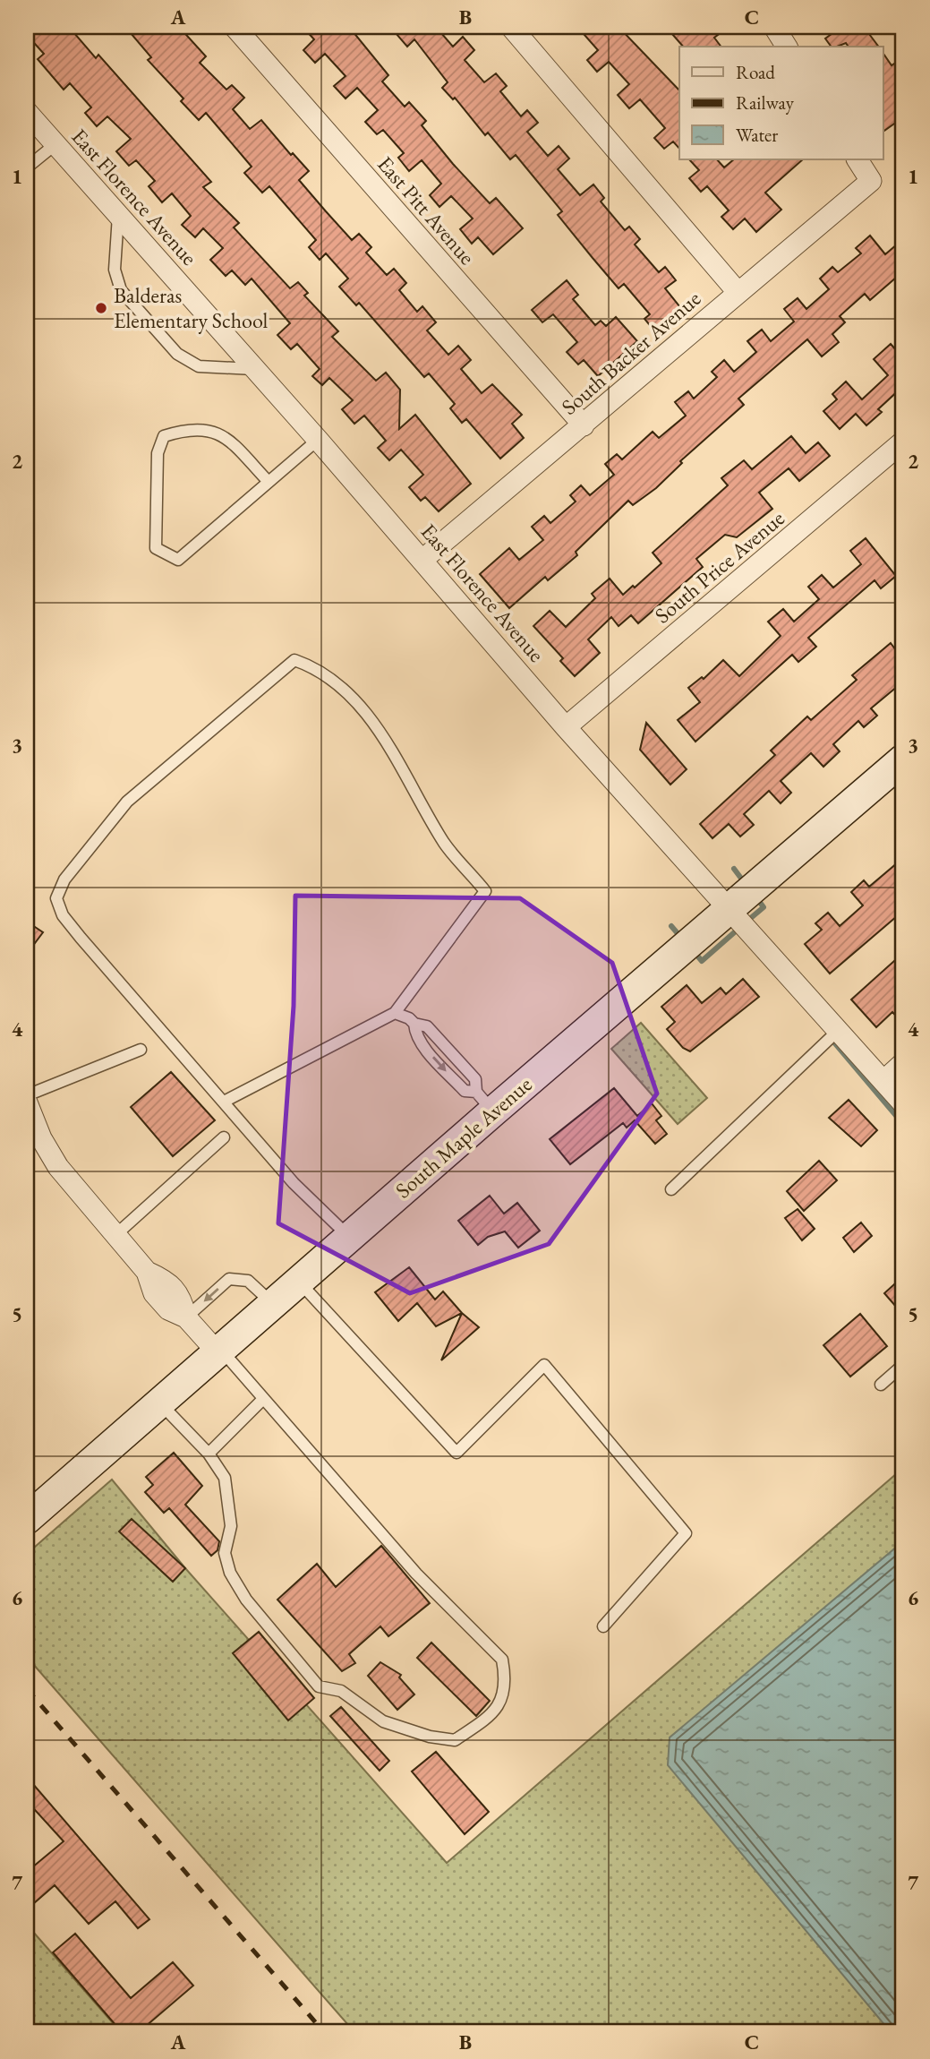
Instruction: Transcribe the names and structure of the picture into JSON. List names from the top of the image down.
{
  "streets": {
    "main road": ["South Maple Avenue"],
    "street": [
      "East Florence Avenue",
      "East Pitt Avenue",
      "South Backer Avenue",
      "South Price Avenue"
    ]
  },
  "crossings": [
    ["East Florence Avenue", "South Backer Avenue"],
    ["East Florence Avenue", "South Price Avenue"],
    ["East Florence Avenue", "South Maple Avenue"],
    ["East Pitt Avenue", "South Backer Avenue"]
  ],
  "places": ["Balderas Elementary School"],
  "legend": ["Road", "Railway", "Water"],
  "grid": {
    "columns": ["A", "B", "C"],
    "rows": [
      "1",
      "2",
      "3",
      "4",
      "5",
      "6",
      "7"
    ]
  }
}
